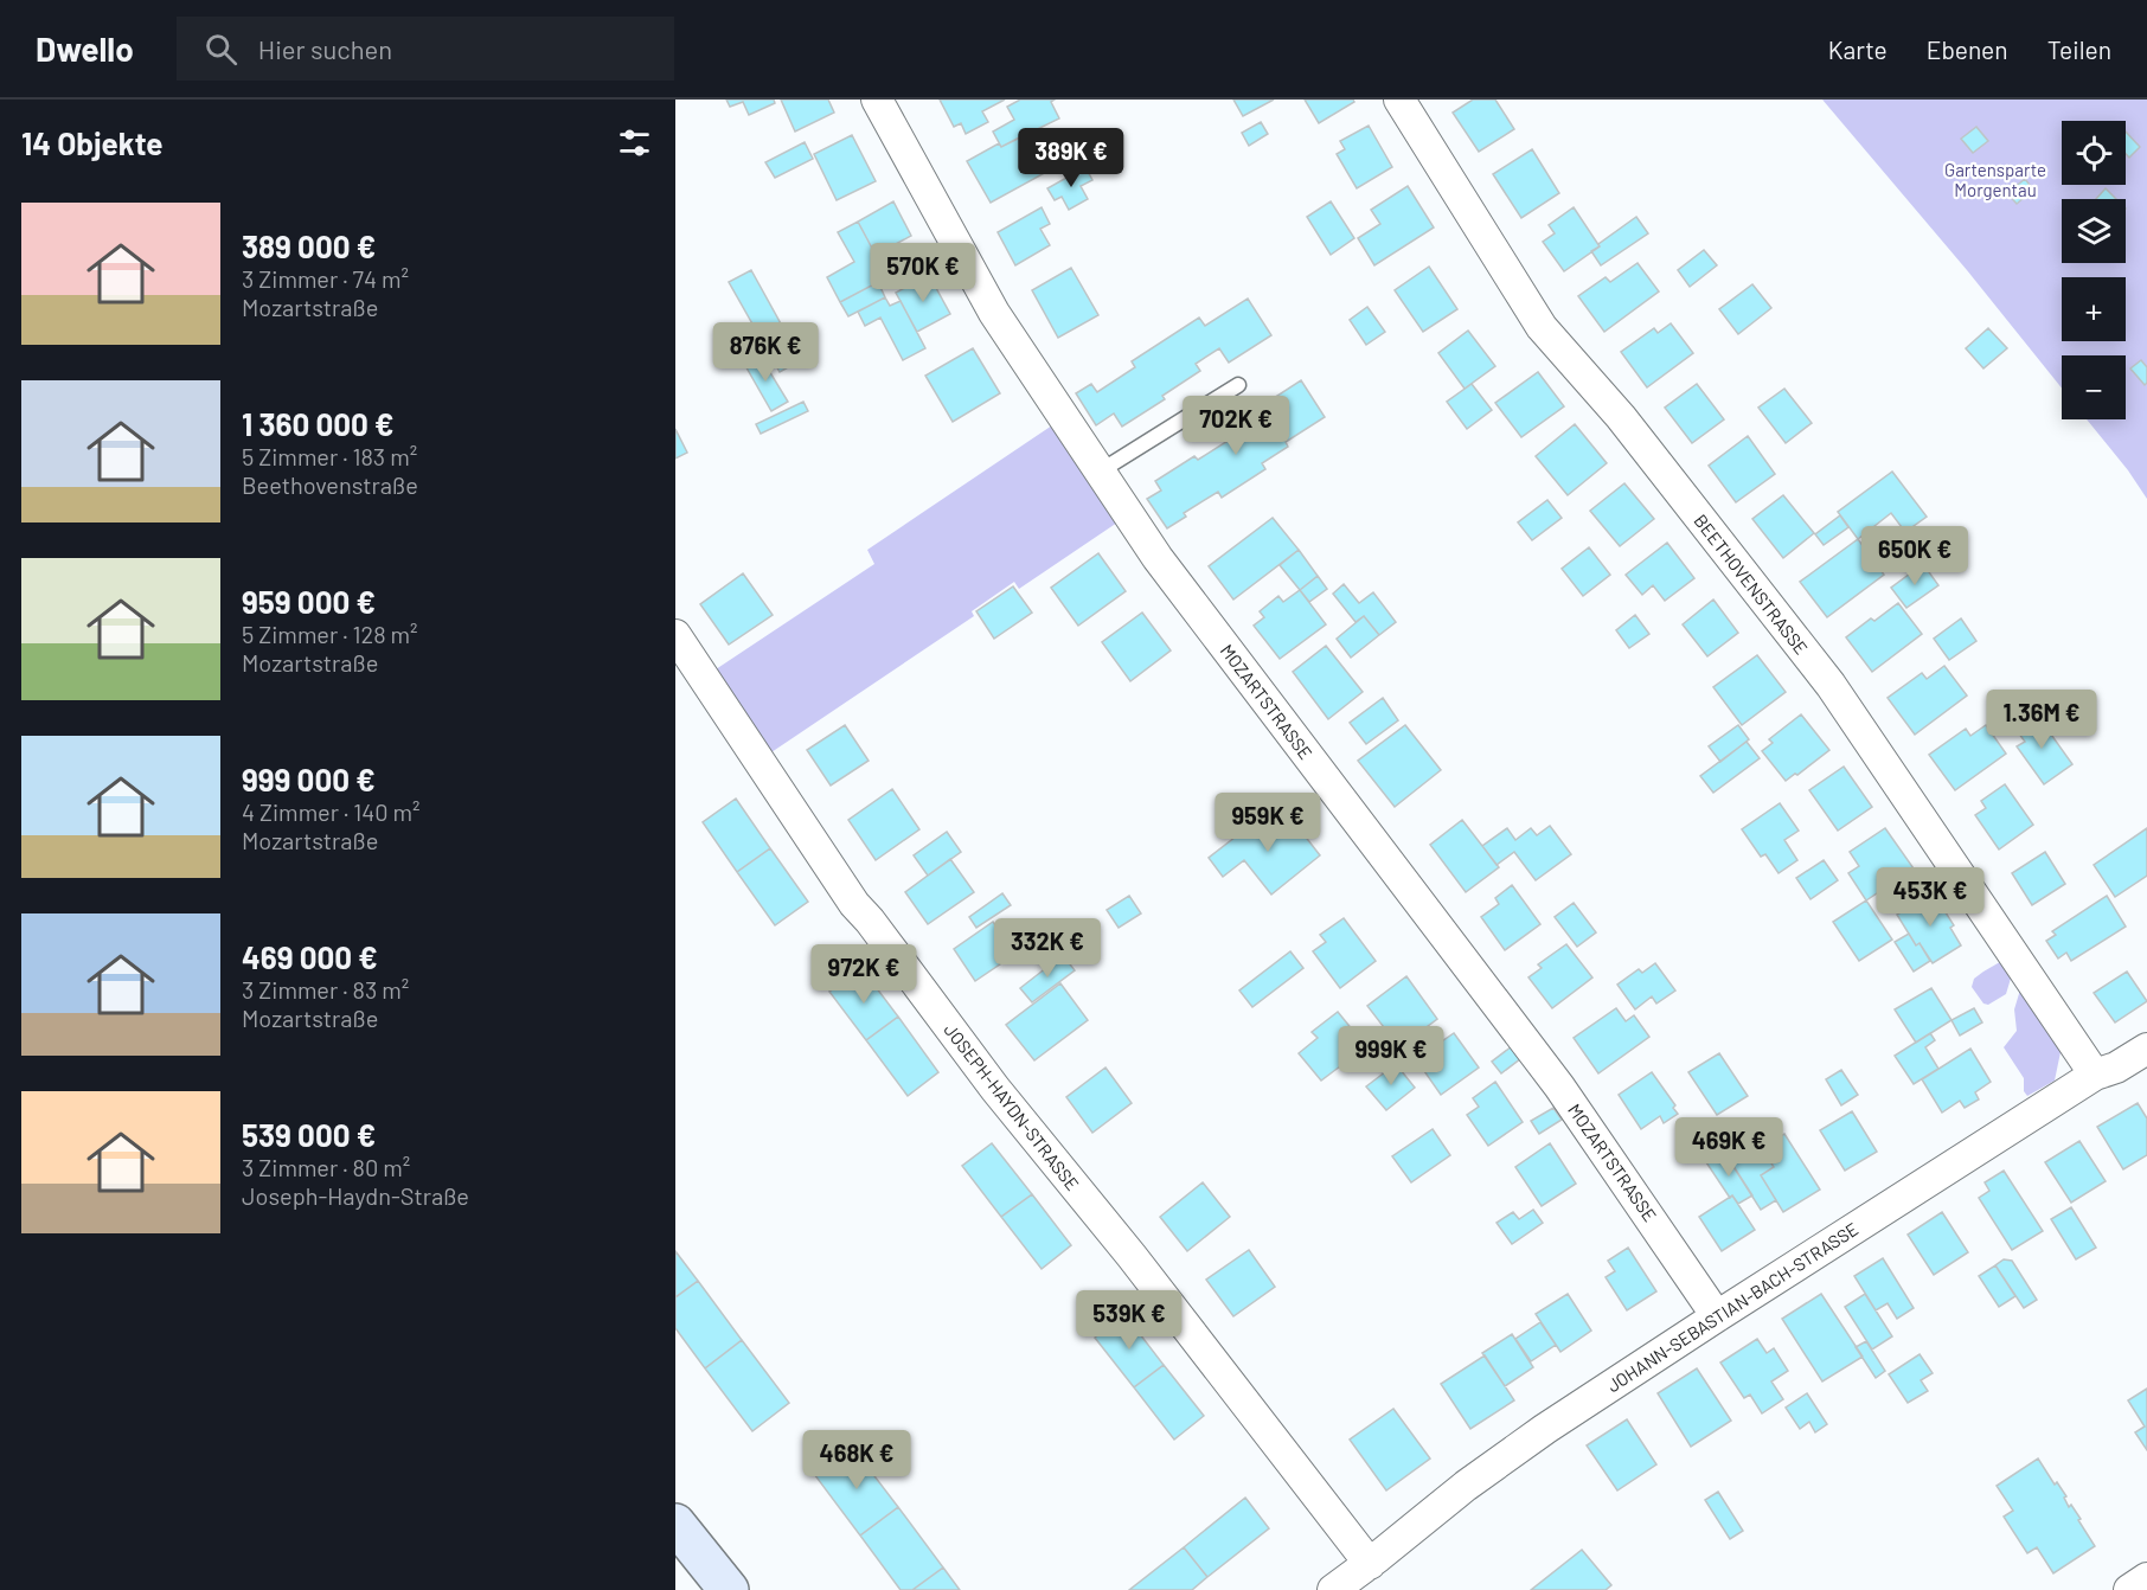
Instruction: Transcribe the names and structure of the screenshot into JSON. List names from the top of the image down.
{
  "streets": {
    "street": [
      "BEETHOVENSTRASSE",
      "MOZARTSTRASSE",
      "JOSEPH-HAYDN-STRASSE",
      "JOHANN-SEBASTIAN-BACH-STRASSE"
    ]
  },
  "crossings": [
    ["BEETHOVENSTRASSE", "JOHANN-SEBASTIAN-BACH-STRASSE"],
    ["MOZARTSTRASSE", "JOHANN-SEBASTIAN-BACH-STRASSE"],
    ["JOSEPH-HAYDN-STRASSE", "JOHANN-SEBASTIAN-BACH-STRASSE"]
  ],
  "parks": ["Gartensparte Morgentau"],
  "page": {
    "header": "Dwello",
    "search": "Hier suchen",
    "nav": ["Karte", "Ebenen", "Teilen"],
    "heading": "14 Objekte",
    "map_buttons": ["+", "−"],
    "price": [
      "389K €",
      "570K €",
      "876K €",
      "702K €",
      "650K €",
      "1.36M €",
      "959K €",
      "453K €",
      "332K €",
      "972K €",
      "999K €",
      "469K €",
      "539K €",
      "468K €"
    ],
    "list": [
      {
        "name": "389 000 €",
        "note": "3 Zimmer · 74 m² · Mozartstraße"
      },
      {
        "name": "1 360 000 €",
        "note": "5 Zimmer · 183 m² · Beethovenstraße"
      },
      {
        "name": "959 000 €",
        "note": "5 Zimmer · 128 m² · Mozartstraße"
      },
      {
        "name": "999 000 €",
        "note": "4 Zimmer · 140 m² · Mozartstraße"
      },
      {
        "name": "469 000 €",
        "note": "3 Zimmer · 83 m² · Mozartstraße"
      },
      {
        "name": "539 000 €",
        "note": "3 Zimmer · 80 m² · Joseph-Haydn-Straße"
      }
    ]
  }
}
